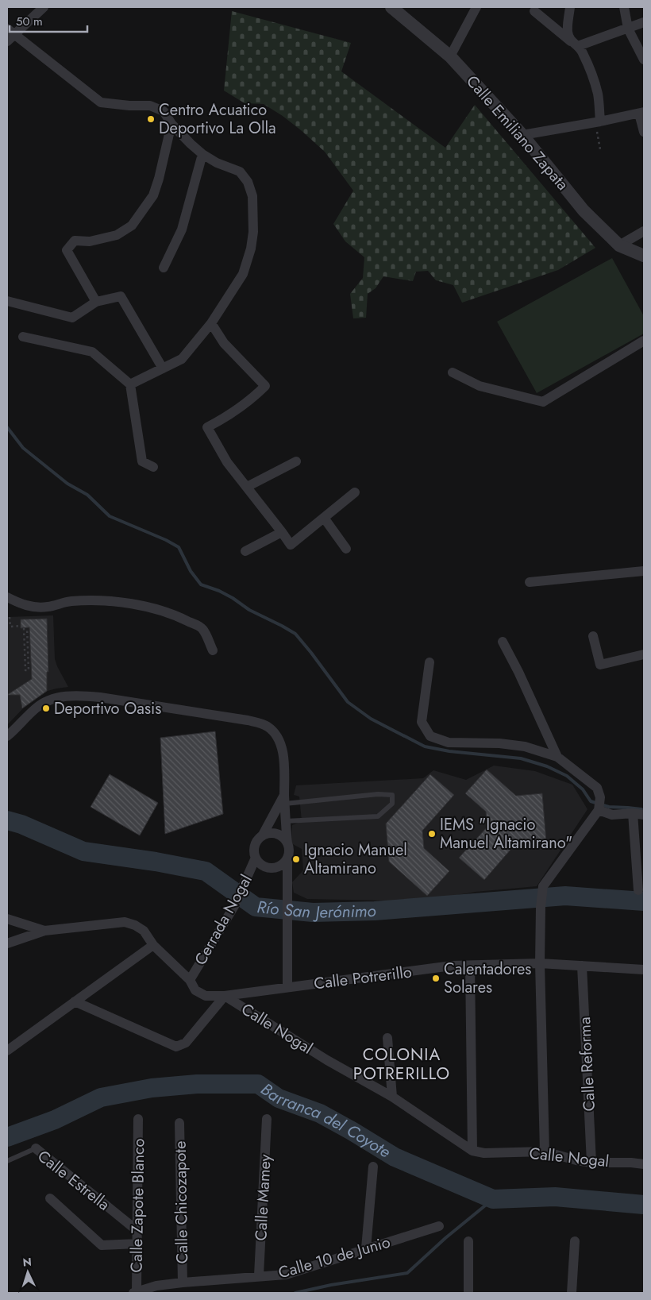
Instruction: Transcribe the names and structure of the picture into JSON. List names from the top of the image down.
{
  "streets": {
    "street": [
      "Calle Emiliano Zapata",
      "Cerrada Nogal",
      "Calle Potrerillo",
      "Calle Nogal",
      "Calle Reforma",
      "Calle Estrella",
      "Calle Mamey",
      "Calle Chicozapote",
      "Calle Zapote Blanco",
      "Calle 10 de Junio"
    ]
  },
  "crossings": [
    ["Cerrada Nogal", "Calle Potrerillo"],
    ["Calle Potrerillo", "Calle Nogal"],
    ["Calle Potrerillo", "Calle Reforma"],
    ["Calle Nogal", "Calle Reforma"],
    ["Calle Estrella", "Calle Zapote Blanco"],
    ["Calle Mamey", "Calle 10 de Junio"],
    ["Calle Chicozapote", "Calle 10 de Junio"],
    ["Calle Zapote Blanco", "Calle 10 de Junio"]
  ],
  "districts": ["COLONIA POTRERILLO"],
  "water": ["Río San Jerónimo", "Barranca del Coyote"],
  "places": [
    "Centro Acuatico Deportivo La Olla",
    "Deportivo Oasis",
    "IEMS \"Ignacio Manuel Altamirano\"",
    "Ignacio Manuel Altamirano",
    "Calentadores Solares"
  ],
  "scale_bar": "50 m",
  "north": "top"
}
